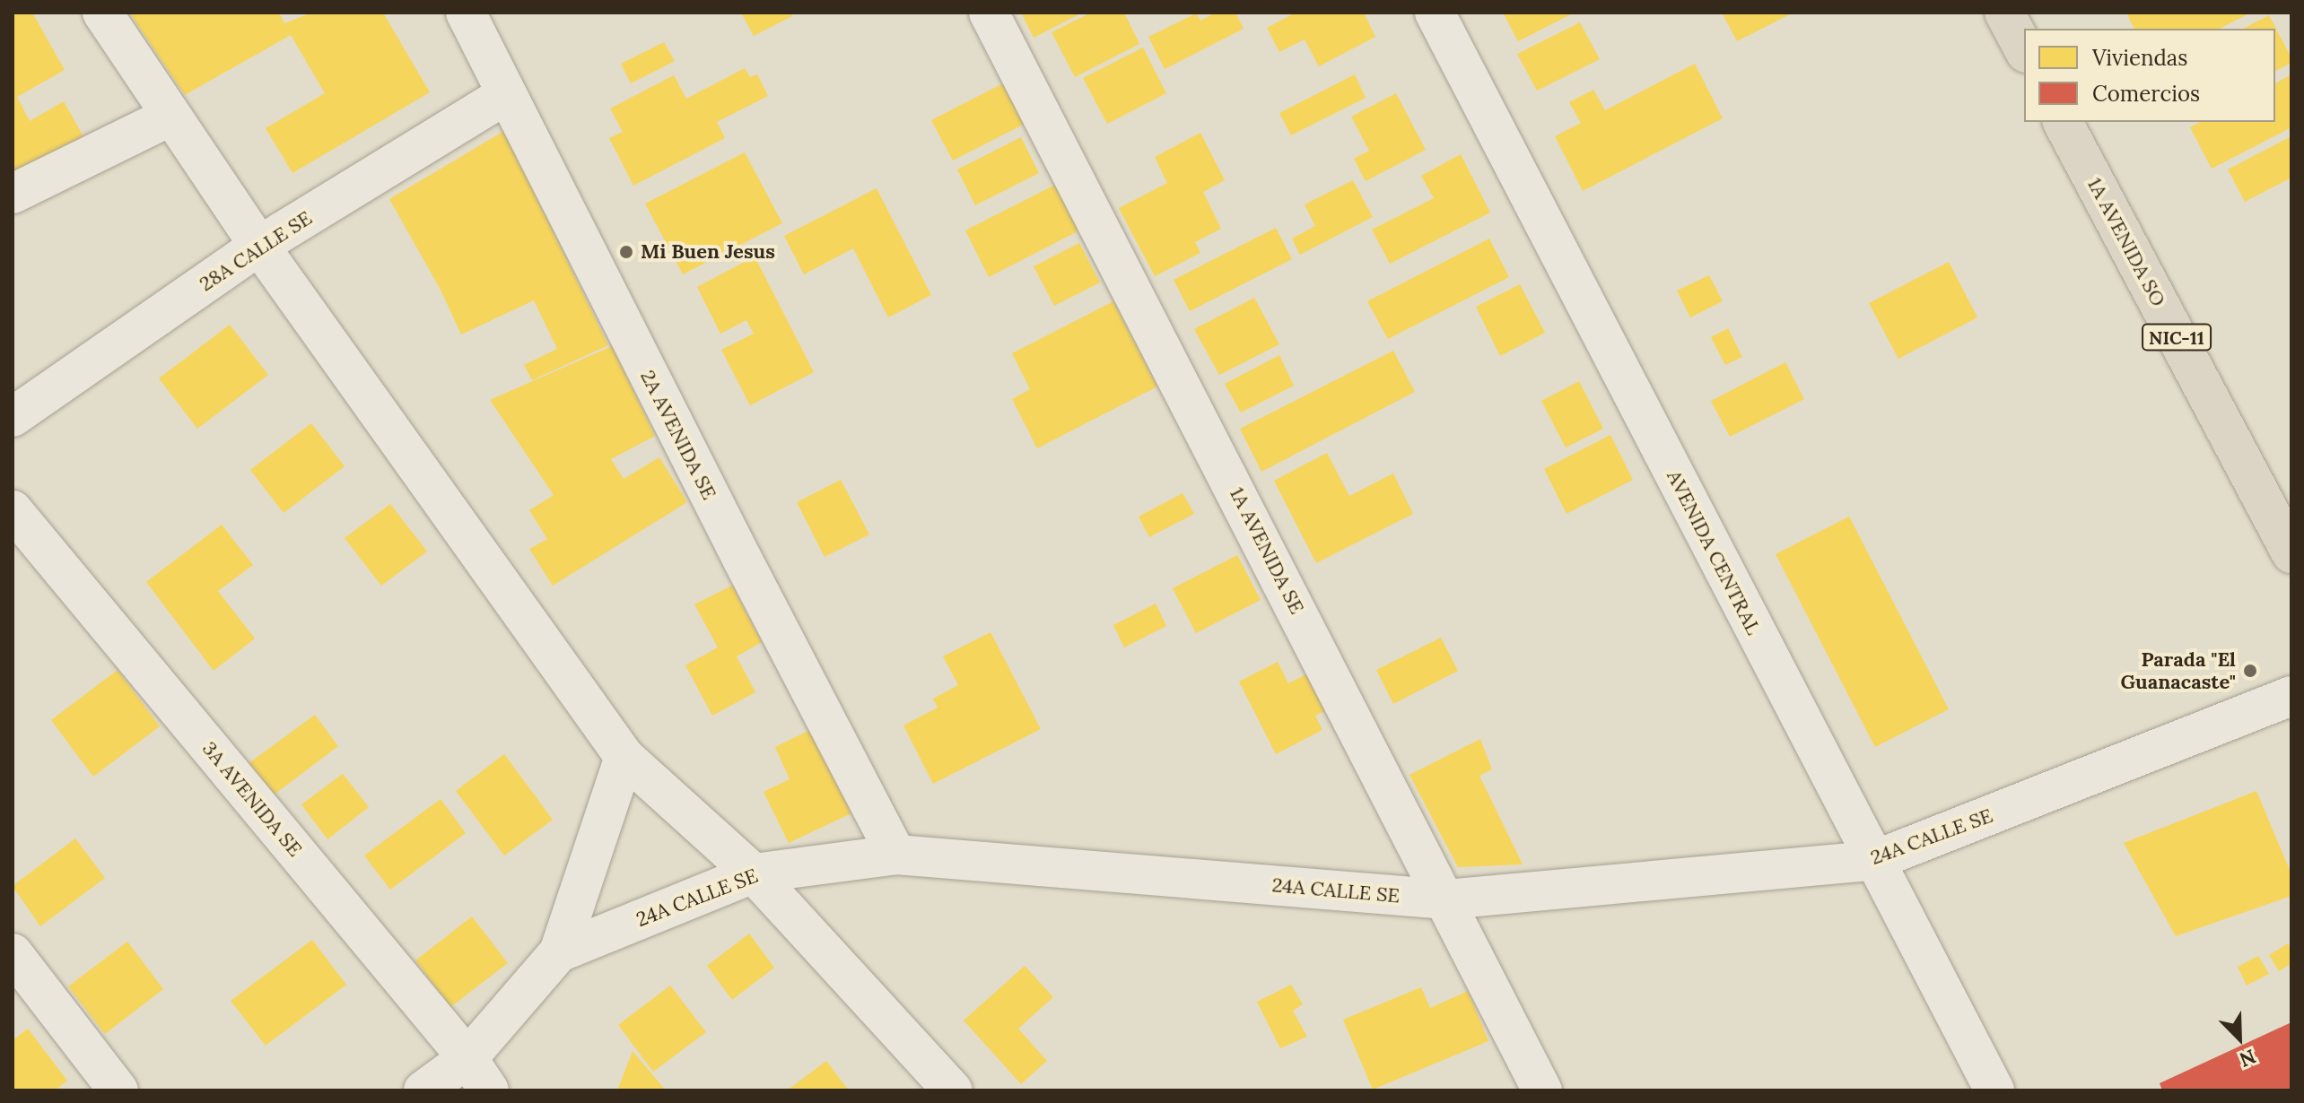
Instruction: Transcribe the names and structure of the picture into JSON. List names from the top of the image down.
{
  "streets": {
    "highway": ["1A AVENIDA SO", "NIC-11"],
    "street": [
      "28A CALLE SE",
      "2A AVENIDA SE",
      "1A AVENIDA SE",
      "AVENIDA CENTRAL",
      "3A AVENIDA SE",
      "24A CALLE SE"
    ]
  },
  "crossings": [
    ["28A CALLE SE", "2A AVENIDA SE"],
    ["2A AVENIDA SE", "24A CALLE SE"],
    ["1A AVENIDA SE", "24A CALLE SE"],
    ["AVENIDA CENTRAL", "24A CALLE SE"],
    ["3A AVENIDA SE", "24A CALLE SE"]
  ],
  "places": ["Mi Buen Jesus", "Parada \"El Guanacaste\""],
  "legend": ["Viviendas", "Comercios"],
  "north": "bottom right"
}
